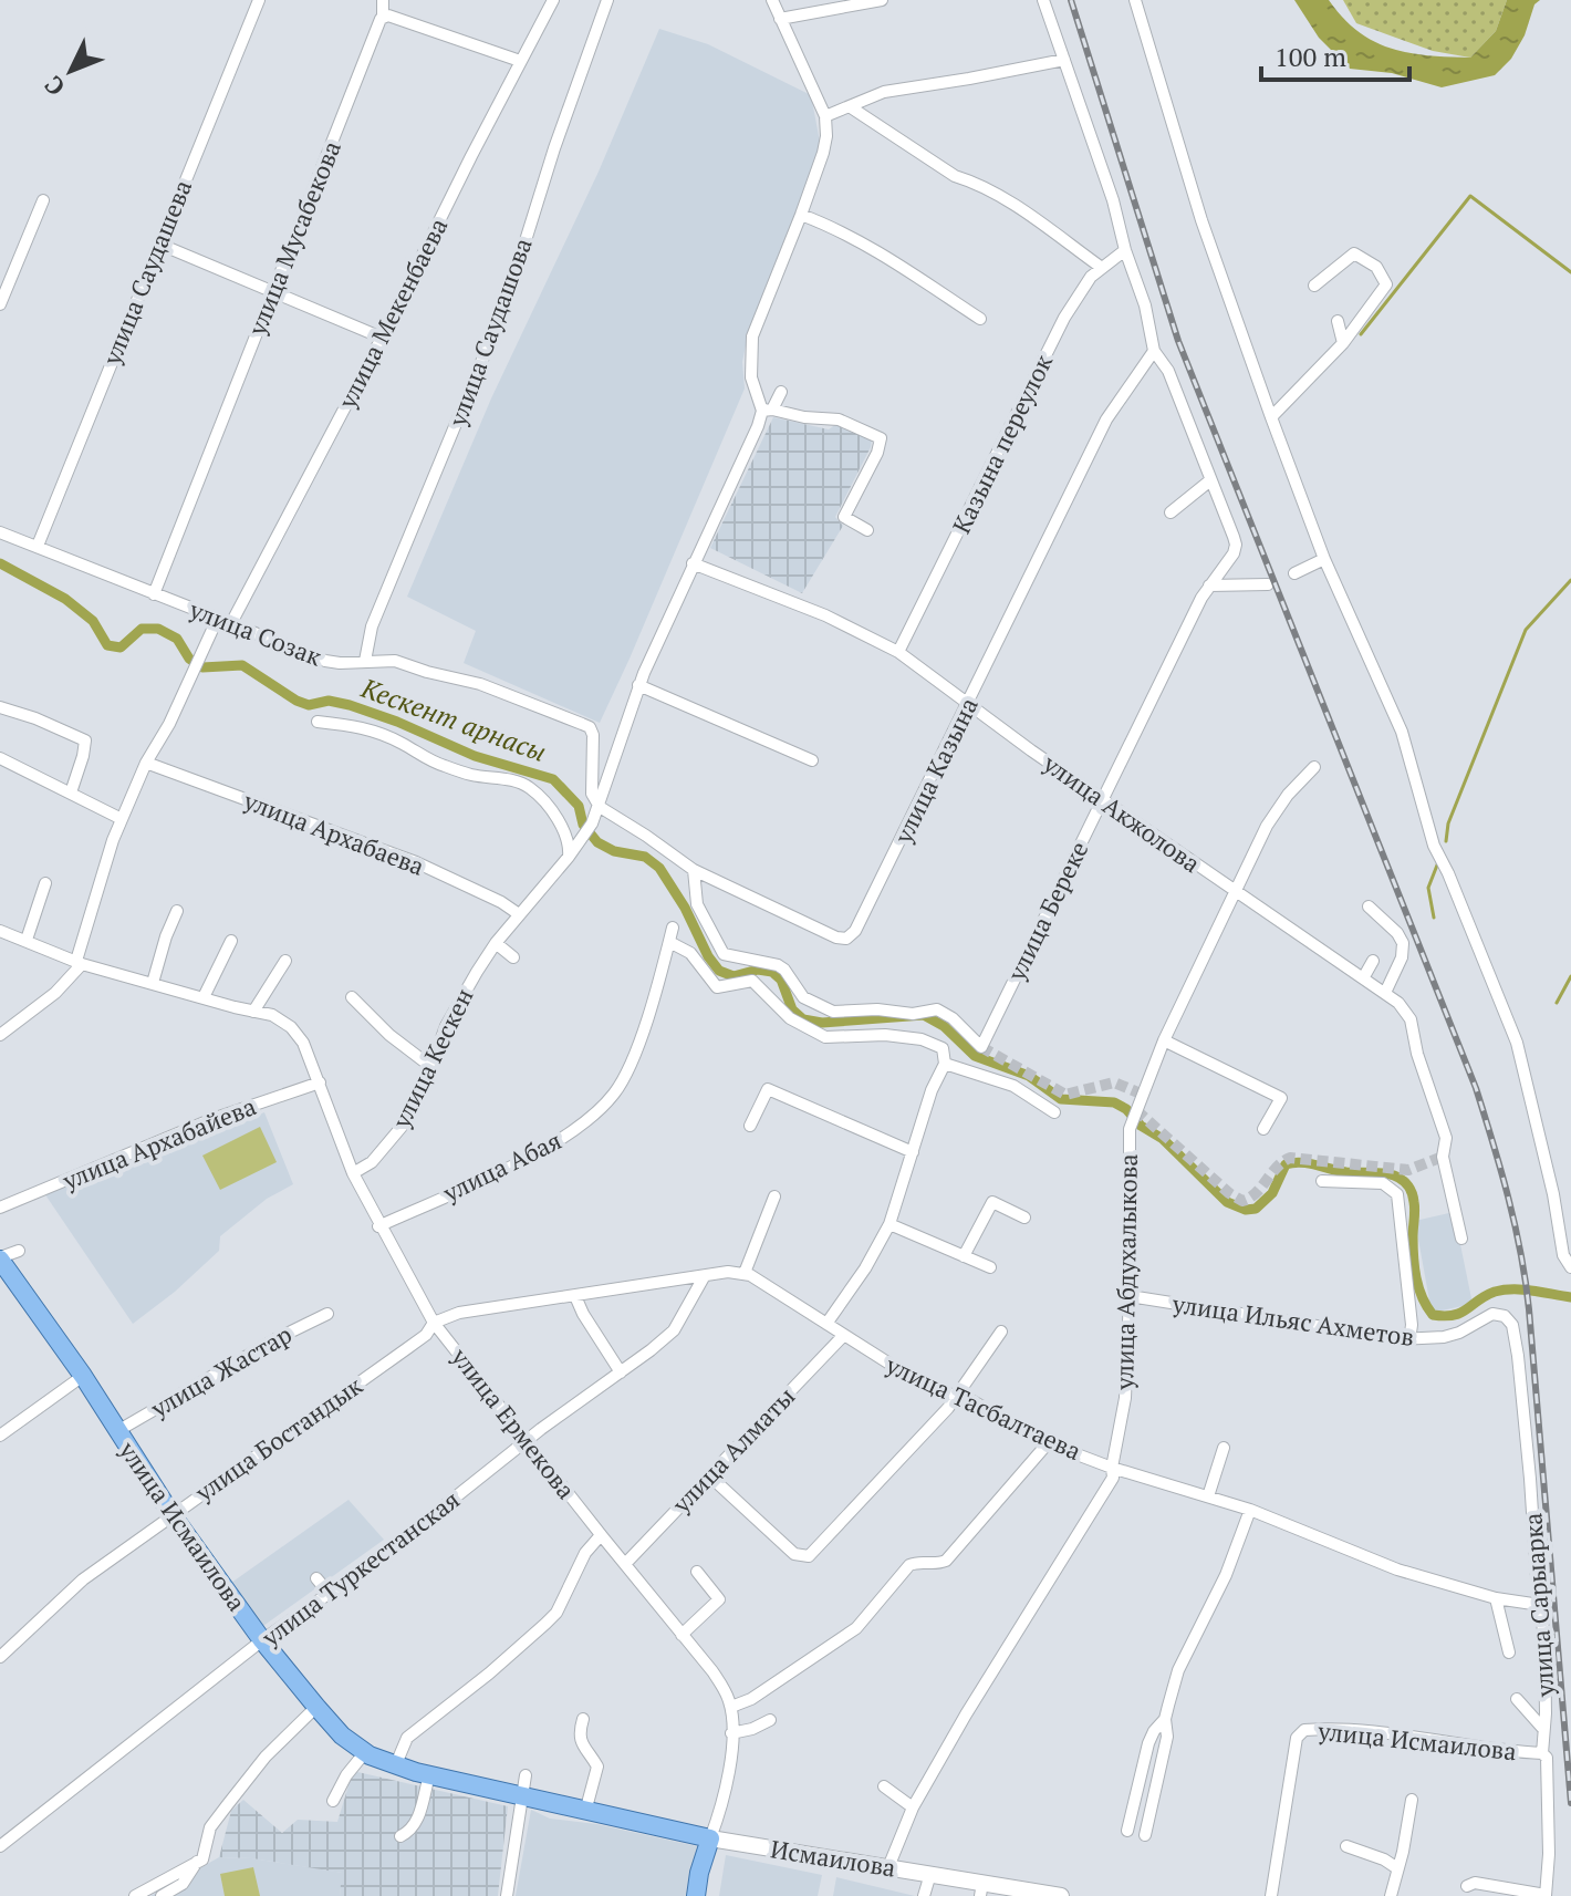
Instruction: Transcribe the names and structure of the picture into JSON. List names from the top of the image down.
{
  "streets": {
    "main road": ["улица Ермекова", "улица Исмаилова"],
    "street": [
      "улица Мусабекова",
      "улица Саудашева",
      "улица Мекенбаева",
      "улица Саудашова",
      "Казына переулок",
      "улица Созак",
      "улица Казына",
      "улица Акжолова",
      "улица Архабаева",
      "улица Береке",
      "улица Кескен",
      "улица Архабайева",
      "улица Абая",
      "улица Абдухалыкова",
      "улица Ильяс Ахметов",
      "улица Жастар",
      "улица Тасбалтаева",
      "улица Бостандык",
      "улица Алматы",
      "улица Туркестанская",
      "улица Сарыарка",
      "Исмаилова"
    ]
  },
  "crossings": [
    ["улица Мусабекова", "улица Созак"],
    ["улица Саудашева", "улица Созак"],
    ["улица Мекенбаева", "улица Созак"],
    ["улица Саудашова", "улица Созак"],
    ["Казына переулок", "улица Акжолова"],
    ["улица Созак", "улица Казына"],
    ["улица Созак", "улица Кескен"],
    ["улица Казына", "улица Акжолова"],
    ["улица Казына", "улица Береке"],
    ["улица Казына", "улица Кескен"],
    ["улица Акжолова", "улица Береке"],
    ["улица Акжолова", "улица Кескен"],
    ["улица Акжолова", "улица Абдухалыкова"],
    ["улица Архабаева", "улица Кескен"],
    ["улица Кескен", "улица Ермекова"],
    ["улица Архабайева", "улица Ермекова"],
    ["улица Абая", "улица Ермекова"],
    ["улица Абдухалыкова", "улица Ильяс Ахметов"],
    ["улица Абдухалыкова", "улица Тасбалтаева"],
    ["улица Абдухалыкова", "Исмаилова"],
    ["улица Ильяс Ахметов", "улица Сарыарка"],
    ["улица Жастар", "улица Исмаилова"],
    ["улица Тасбалтаева", "улица Алматы"],
    ["улица Тасбалтаева", "улица Сарыарка"],
    ["улица Ермекова", "улица Бостандык"],
    ["улица Ермекова", "улица Алматы"],
    ["улица Ермекова", "улица Исмаилова"],
    ["улица Ермекова", "улица Туркестанская"],
    ["улица Ермекова", "Исмаилова"],
    ["улица Бостандык", "улица Исмаилова"],
    ["улица Исмаилова", "улица Туркестанская"],
    ["улица Исмаилова", "улица Сарыарка"],
    ["улица Исмаилова", "Исмаилова"]
  ],
  "water": ["Кескент арнасы"],
  "scale_bar": "100 m",
  "north": "bottom left"
}
